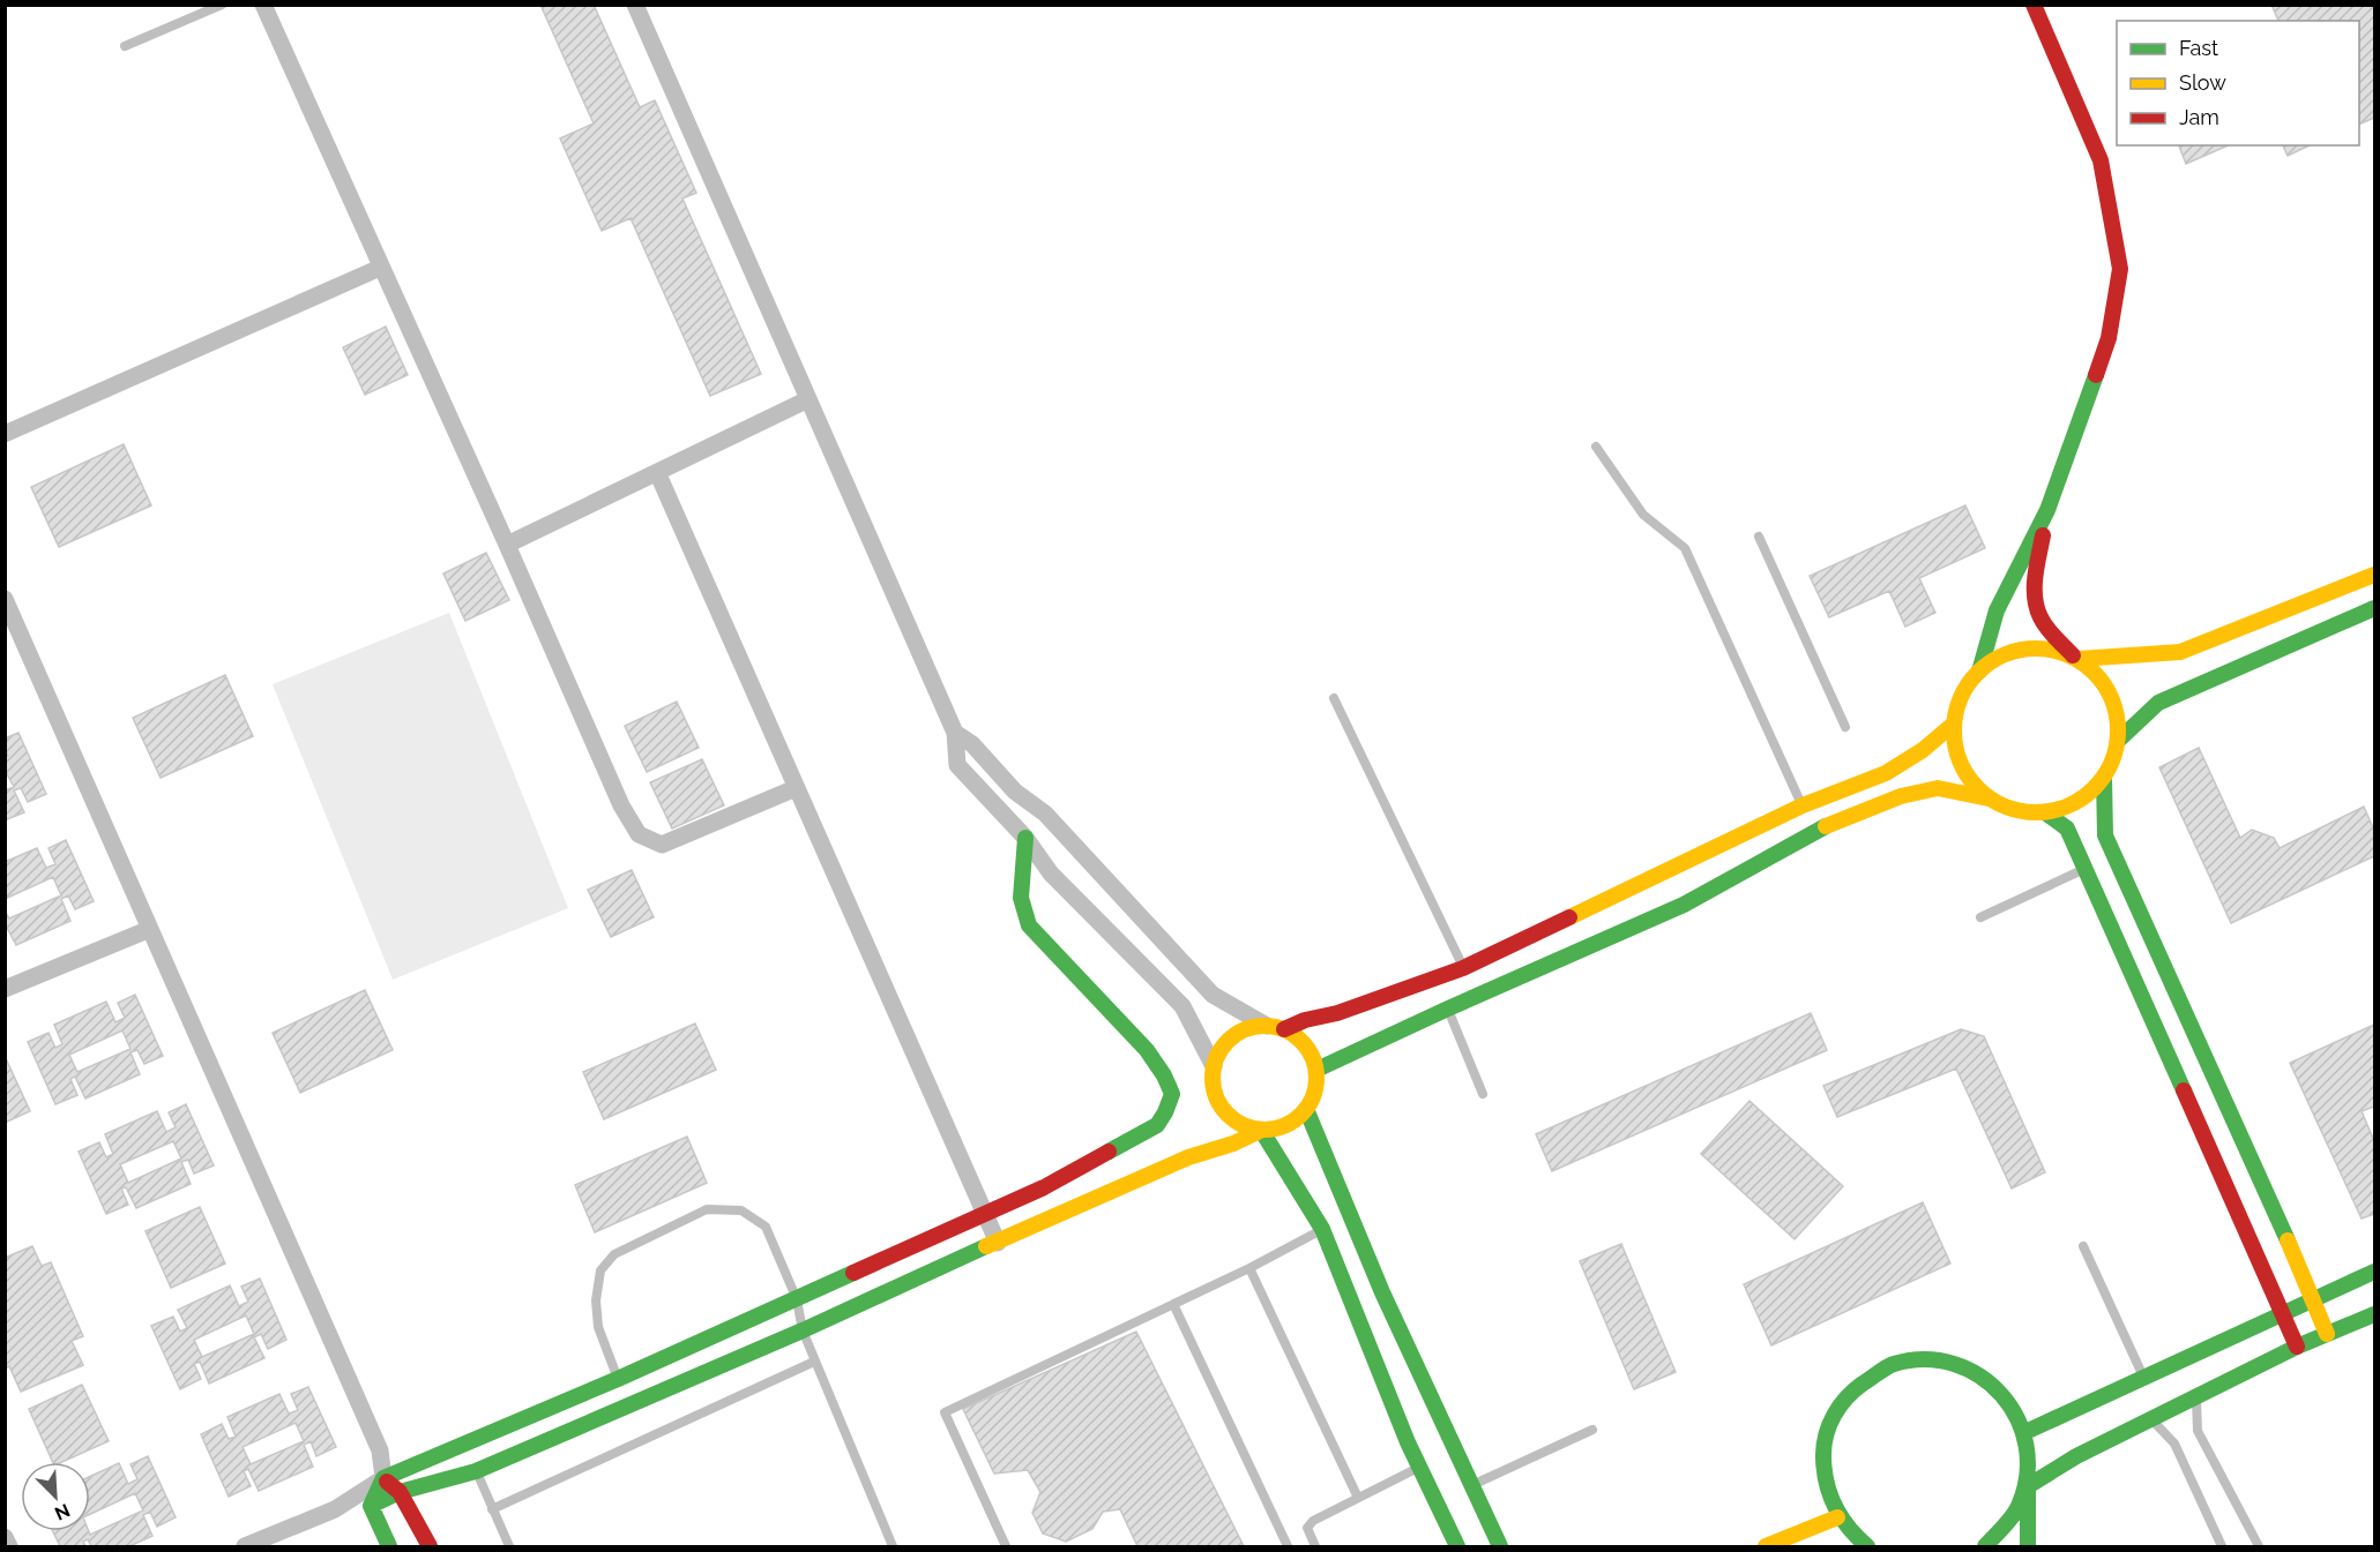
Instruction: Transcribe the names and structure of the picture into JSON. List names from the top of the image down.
{
  "legend": ["Fast", "Slow", "Jam"],
  "north": "bottom right"
}
